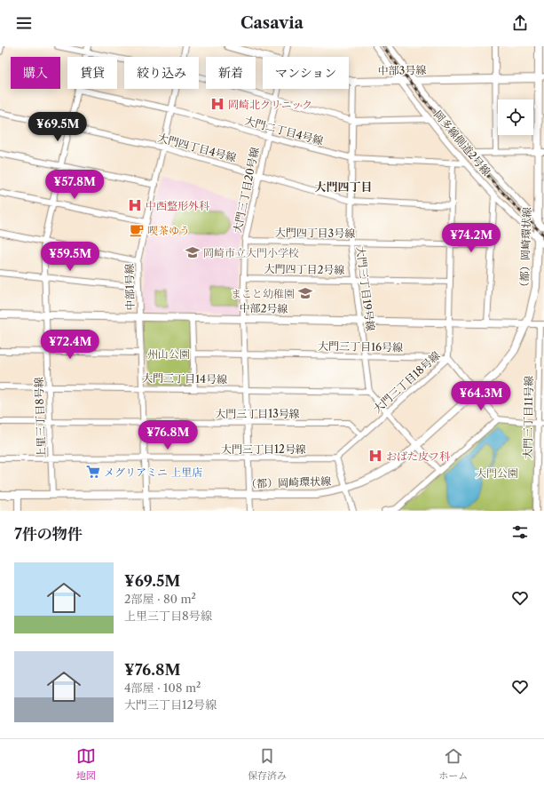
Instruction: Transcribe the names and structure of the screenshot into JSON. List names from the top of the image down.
{
  "streets": {
    "street": [
      "中部3号線",
      "大門二丁目4号線",
      "岡多線側道2号線",
      "大門四丁目4号線",
      "大門三丁目20号線",
      "大門四丁目3号線",
      "（都）岡崎環状線",
      "大門四丁目2号線",
      "中部1号線",
      "大門三丁目19号線",
      "中部2号線",
      "大門三丁目16号線",
      "大門三丁目14号線",
      "大門三丁目18号線",
      "大門三丁目13号線",
      "上里三丁目8号線",
      "大門三丁目11号線",
      "大門三丁目12号線"
    ]
  },
  "crossings": [
    ["中部3号線", "岡多線側道2号線"],
    ["中部3号線", "（都）岡崎環状線"],
    ["中部3号線", "大門三丁目19号線"],
    ["大門二丁目4号線", "岡多線側道2号線"],
    ["大門二丁目4号線", "大門三丁目20号線"],
    ["大門二丁目4号線", "中部1号線"],
    ["大門二丁目4号線", "大門三丁目19号線"],
    ["大門二丁目4号線", "大門三丁目18号線"],
    ["大門二丁目4号線", "上里三丁目8号線"],
    ["岡多線側道2号線", "（都）岡崎環状線"],
    ["大門四丁目4号線", "大門三丁目20号線"],
    ["大門四丁目4号線", "中部1号線"],
    ["大門四丁目4号線", "大門三丁目19号線"],
    ["大門四丁目4号線", "大門三丁目18号線"],
    ["大門四丁目4号線", "上里三丁目8号線"],
    ["大門三丁目20号線", "大門四丁目3号線"],
    ["大門三丁目20号線", "（都）岡崎環状線"],
    ["大門三丁目20号線", "大門四丁目2号線"],
    ["大門三丁目20号線", "中部2号線"],
    ["大門三丁目20号線", "大門三丁目16号線"],
    ["大門三丁目20号線", "大門三丁目14号線"],
    ["大門三丁目20号線", "大門三丁目13号線"],
    ["大門三丁目20号線", "大門三丁目12号線"],
    ["大門四丁目3号線", "大門三丁目19号線"],
    ["大門四丁目3号線", "大門三丁目18号線"],
    ["（都）岡崎環状線", "中部1号線"],
    ["（都）岡崎環状線", "中部2号線"],
    ["（都）岡崎環状線", "上里三丁目8号線"],
    ["大門四丁目2号線", "大門三丁目19号線"],
    ["大門四丁目2号線", "大門三丁目18号線"],
    ["中部1号線", "中部2号線"],
    ["中部1号線", "大門三丁目14号線"],
    ["中部1号線", "大門三丁目13号線"],
    ["中部1号線", "大門三丁目12号線"],
    ["大門三丁目19号線", "中部2号線"],
    ["大門三丁目19号線", "大門三丁目16号線"],
    ["大門三丁目19号線", "大門三丁目14号線"],
    ["中部2号線", "大門三丁目18号線"],
    ["中部2号線", "上里三丁目8号線"],
    ["大門三丁目16号線", "大門三丁目18号線"],
    ["大門三丁目14号線", "上里三丁目8号線"],
    ["大門三丁目18号線", "大門三丁目13号線"],
    ["大門三丁目18号線", "大門三丁目12号線"],
    ["大門三丁目13号線", "上里三丁目8号線"],
    ["上里三丁目8号線", "大門三丁目12号線"]
  ],
  "districts": ["大門四丁目"],
  "parks": ["州山公園", "大門公園"],
  "places": {
    "hospital": ["岡崎北クリニック", "中西整形外科", "おばた皮フ科"],
    "cafe": ["喫茶ゆう"],
    "school or university": ["岡崎市立大門小学校", "まこと幼稚園"],
    "supermarket": ["メグリアミニ 上里店"]
  },
  "page": {
    "header": "Casavia",
    "chip": [
      "購入",
      "賃貸",
      "絞り込み",
      "新着",
      "マンション"
    ],
    "price": [
      "¥69.5M",
      "¥57.8M",
      "¥74.2M",
      "¥59.5M",
      "¥72.4M",
      "¥64.3M",
      "¥76.8M"
    ],
    "heading": "7件の物件",
    "list": [
      {
        "name": "¥69.5M",
        "note": "2部屋 · 80 m² · 上里三丁目8号線"
      },
      {
        "name": "¥76.8M",
        "note": "4部屋 · 108 m² · 大門三丁目12号線"
      }
    ],
    "tabs": ["地図", "保存済み", "ホーム"]
  }
}
